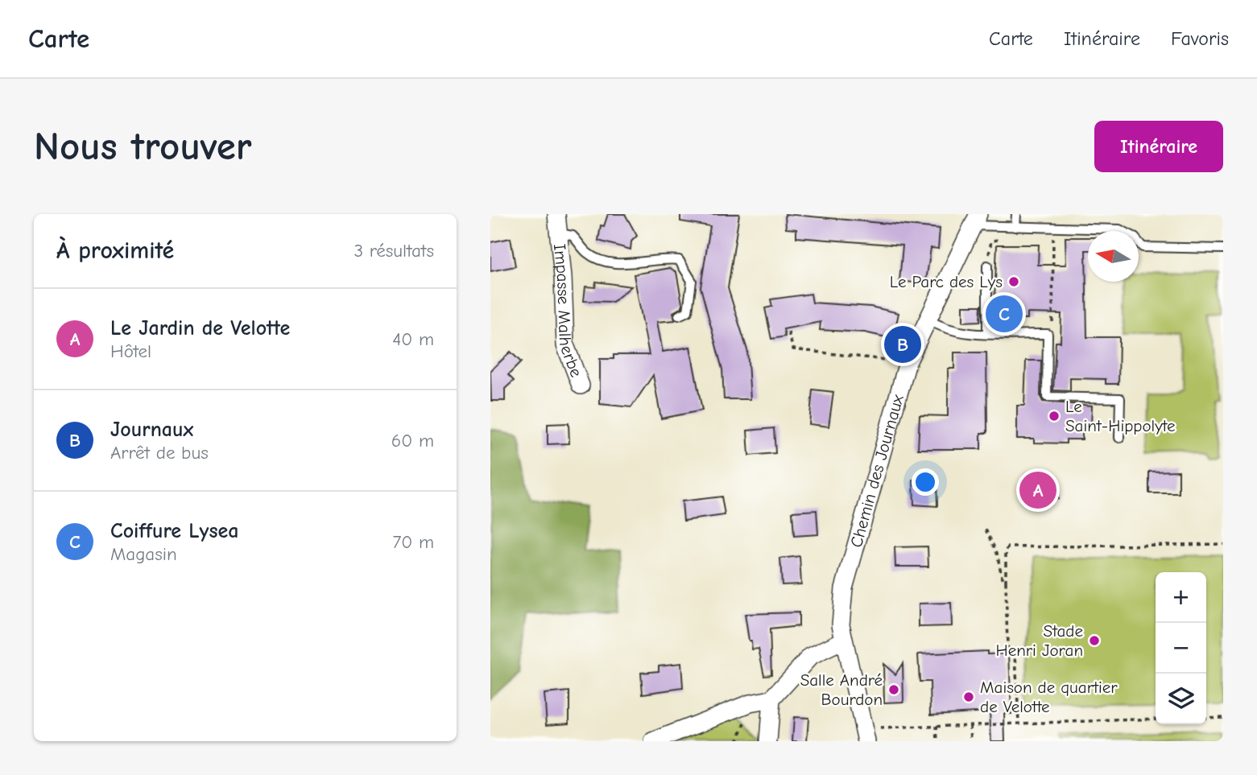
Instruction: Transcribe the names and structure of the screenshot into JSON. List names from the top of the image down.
{
  "streets": {
    "street": ["Impasse Malherbe", "Chemin des Journaux"]
  },
  "places": [
    "Le Parc des Lys",
    "Le Saint-Hippolyte",
    "Stade Henri Joran",
    "Salle André Bourdon",
    "Maison de quartier de Velotte"
  ],
  "north": "left",
  "page": {
    "header": "Carte",
    "nav": ["Carte", "Itinéraire", "Favoris"],
    "buttons": "Itinéraire",
    "title": "Nous trouver",
    "heading": ["À proximité", "3 résultats"],
    "list": [
      {
        "mark": "A",
        "name": "Le Jardin de Velotte",
        "note": "Hôtel",
        "value": "40 m"
      },
      {
        "mark": "B",
        "name": "Journaux",
        "note": "Arrêt de bus",
        "value": "60 m"
      },
      {
        "mark": "C",
        "name": "Coiffure Lysea",
        "note": "Magasin",
        "value": "70 m"
      }
    ],
    "pins": ["C", "B", "A"],
    "map_buttons": ["+", "−"]
  }
}
